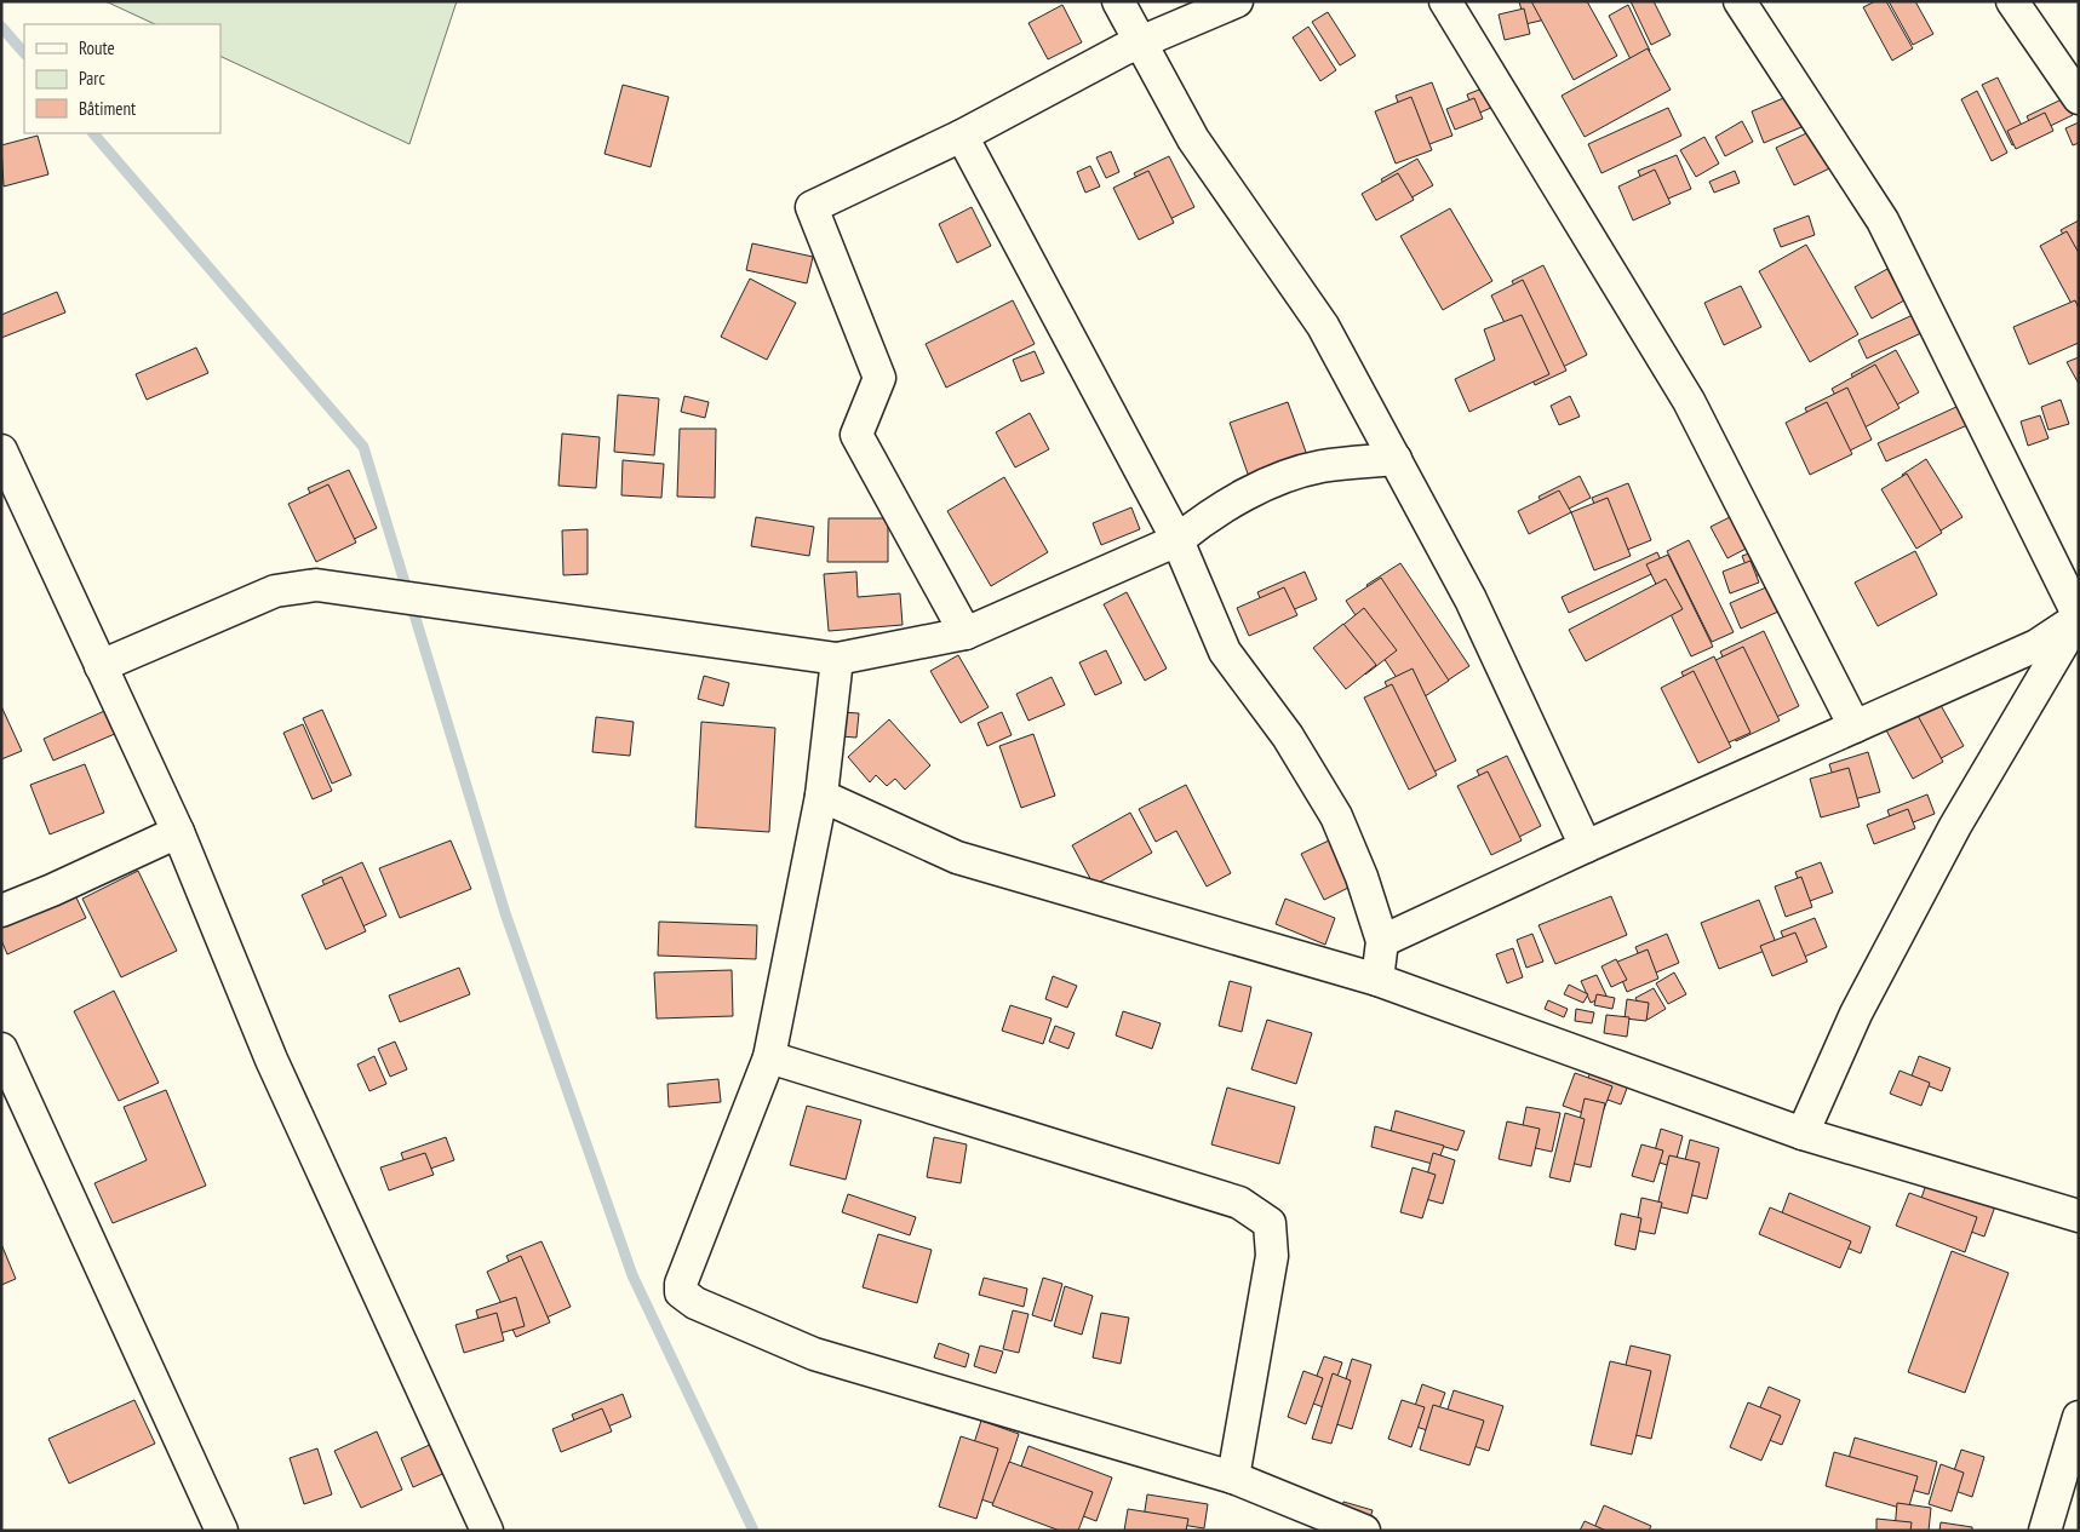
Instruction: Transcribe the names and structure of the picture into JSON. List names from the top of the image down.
{
  "legend": ["Route", "Parc", "Bâtiment"]
}
